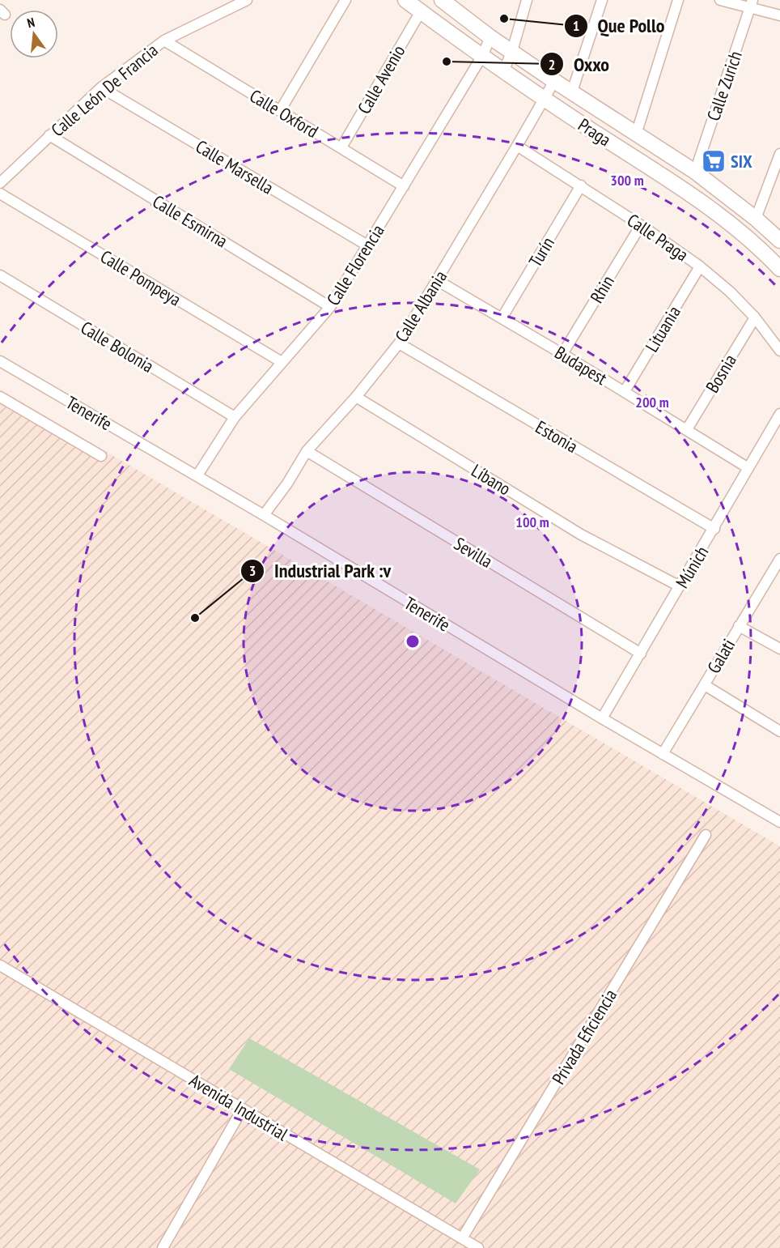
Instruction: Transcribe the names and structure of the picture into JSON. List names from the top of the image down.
{
  "streets": {
    "street": [
      "Calle Avenio",
      "Calle Zurich",
      "Calle León De Francia",
      "Calle Oxford",
      "Praga",
      "Calle Marsella",
      "Calle Esmirna",
      "Calle Praga",
      "Turín",
      "Calle Florencia",
      "Calle Pompeya",
      "Rhin",
      "Calle Albania",
      "Lituania",
      "Calle Bolonia",
      "Budapest",
      "Bosnia",
      "Tenerife",
      "Estonia",
      "Líbano",
      "Sevilla",
      "Múnich",
      "Galati",
      "Privada Eficiencia",
      "Avenida Industrial"
    ]
  },
  "crossings": [
    ["Calle Avenio", "Calle Oxford"],
    ["Calle Avenio", "Praga"],
    ["Calle Zurich", "Praga"],
    ["Calle León De Francia", "Calle Oxford"],
    ["Calle León De Francia", "Calle Marsella"],
    ["Calle León De Francia", "Calle Esmirna"],
    ["Calle Oxford", "Calle Florencia"],
    ["Praga", "Calle Florencia"],
    ["Praga", "Calle Albania"],
    ["Calle Marsella", "Calle Florencia"],
    ["Calle Esmirna", "Calle Florencia"],
    ["Calle Praga", "Turín"],
    ["Calle Praga", "Rhin"],
    ["Calle Praga", "Calle Albania"],
    ["Calle Praga", "Lituania"],
    ["Calle Praga", "Bosnia"],
    ["Turín", "Budapest"],
    ["Calle Florencia", "Calle Pompeya"],
    ["Calle Florencia", "Calle Bolonia"],
    ["Calle Florencia", "Tenerife"],
    ["Rhin", "Budapest"],
    ["Calle Albania", "Budapest"],
    ["Calle Albania", "Tenerife"],
    ["Calle Albania", "Estonia"],
    ["Calle Albania", "Líbano"],
    ["Calle Albania", "Sevilla"],
    ["Lituania", "Budapest"],
    ["Budapest", "Bosnia"],
    ["Budapest", "Múnich"],
    ["Tenerife", "Múnich"],
    ["Tenerife", "Galati"],
    ["Estonia", "Múnich"],
    ["Líbano", "Múnich"],
    ["Sevilla", "Múnich"],
    ["Privada Eficiencia", "Avenida Industrial"]
  ],
  "places": {
    "other": ["Que Pollo", "Oxxo", "Industrial Park :v"],
    "supermarket": ["SIX"]
  },
  "north": "top",
  "rings": ["300 m", "200 m", "100 m"]
}
